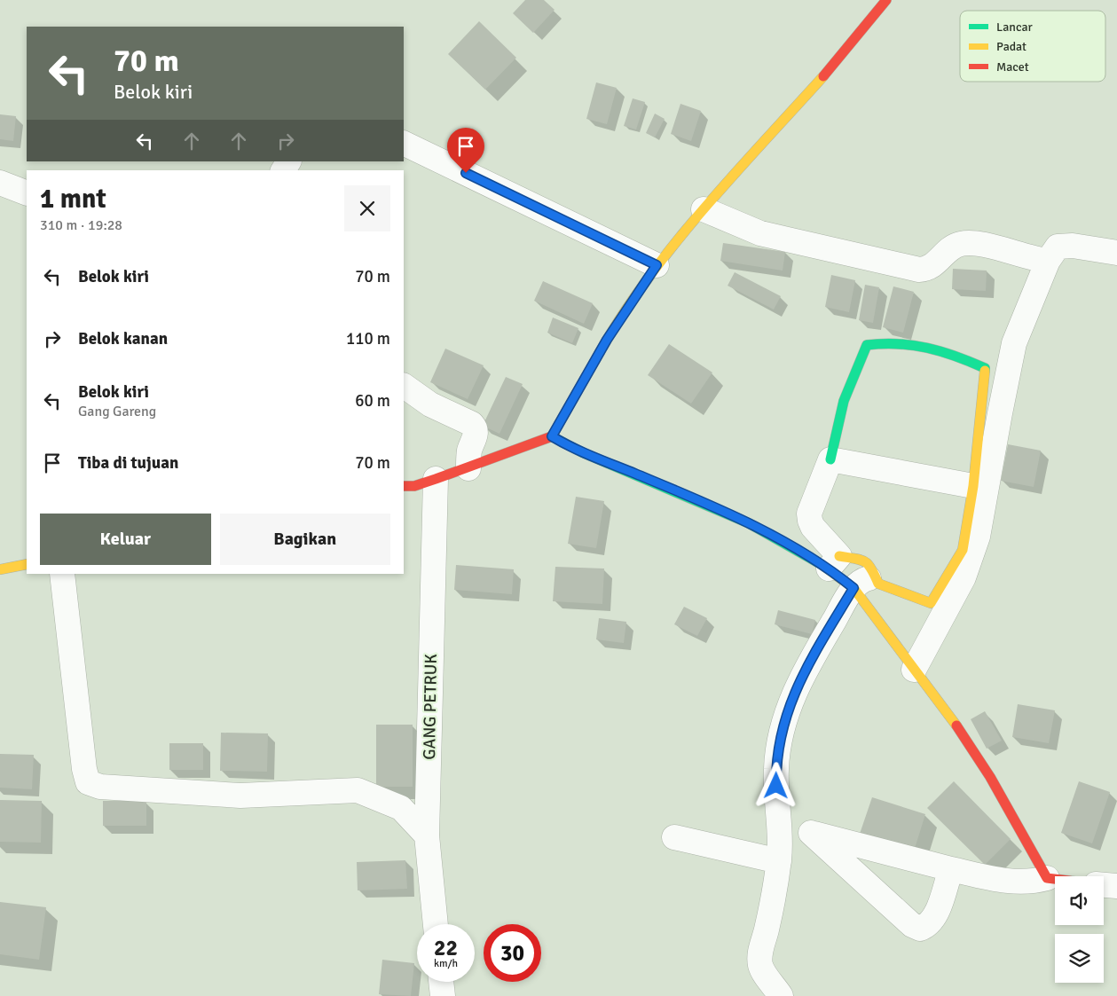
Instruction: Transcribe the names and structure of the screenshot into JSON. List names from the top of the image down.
{
  "streets": {
    "street": ["GANG PETRUK"]
  },
  "legend": ["Lancar", "Padat", "Macet"],
  "page": {
    "turn": ["70 m", "Belok kiri"],
    "heading": ["1 mnt", "310 m · 19:28"],
    "list": [
      {
        "name": "Belok kiri",
        "value": "70 m"
      },
      {
        "name": "Belok kanan",
        "value": "110 m"
      },
      {
        "name": "Belok kiri",
        "note": "Gang Gareng",
        "value": "60 m"
      },
      {
        "name": "Tiba di tujuan",
        "value": "70 m"
      }
    ],
    "buttons": ["Keluar", "Bagikan"],
    "speed": "22 km/h",
    "limit": "30"
  }
}
